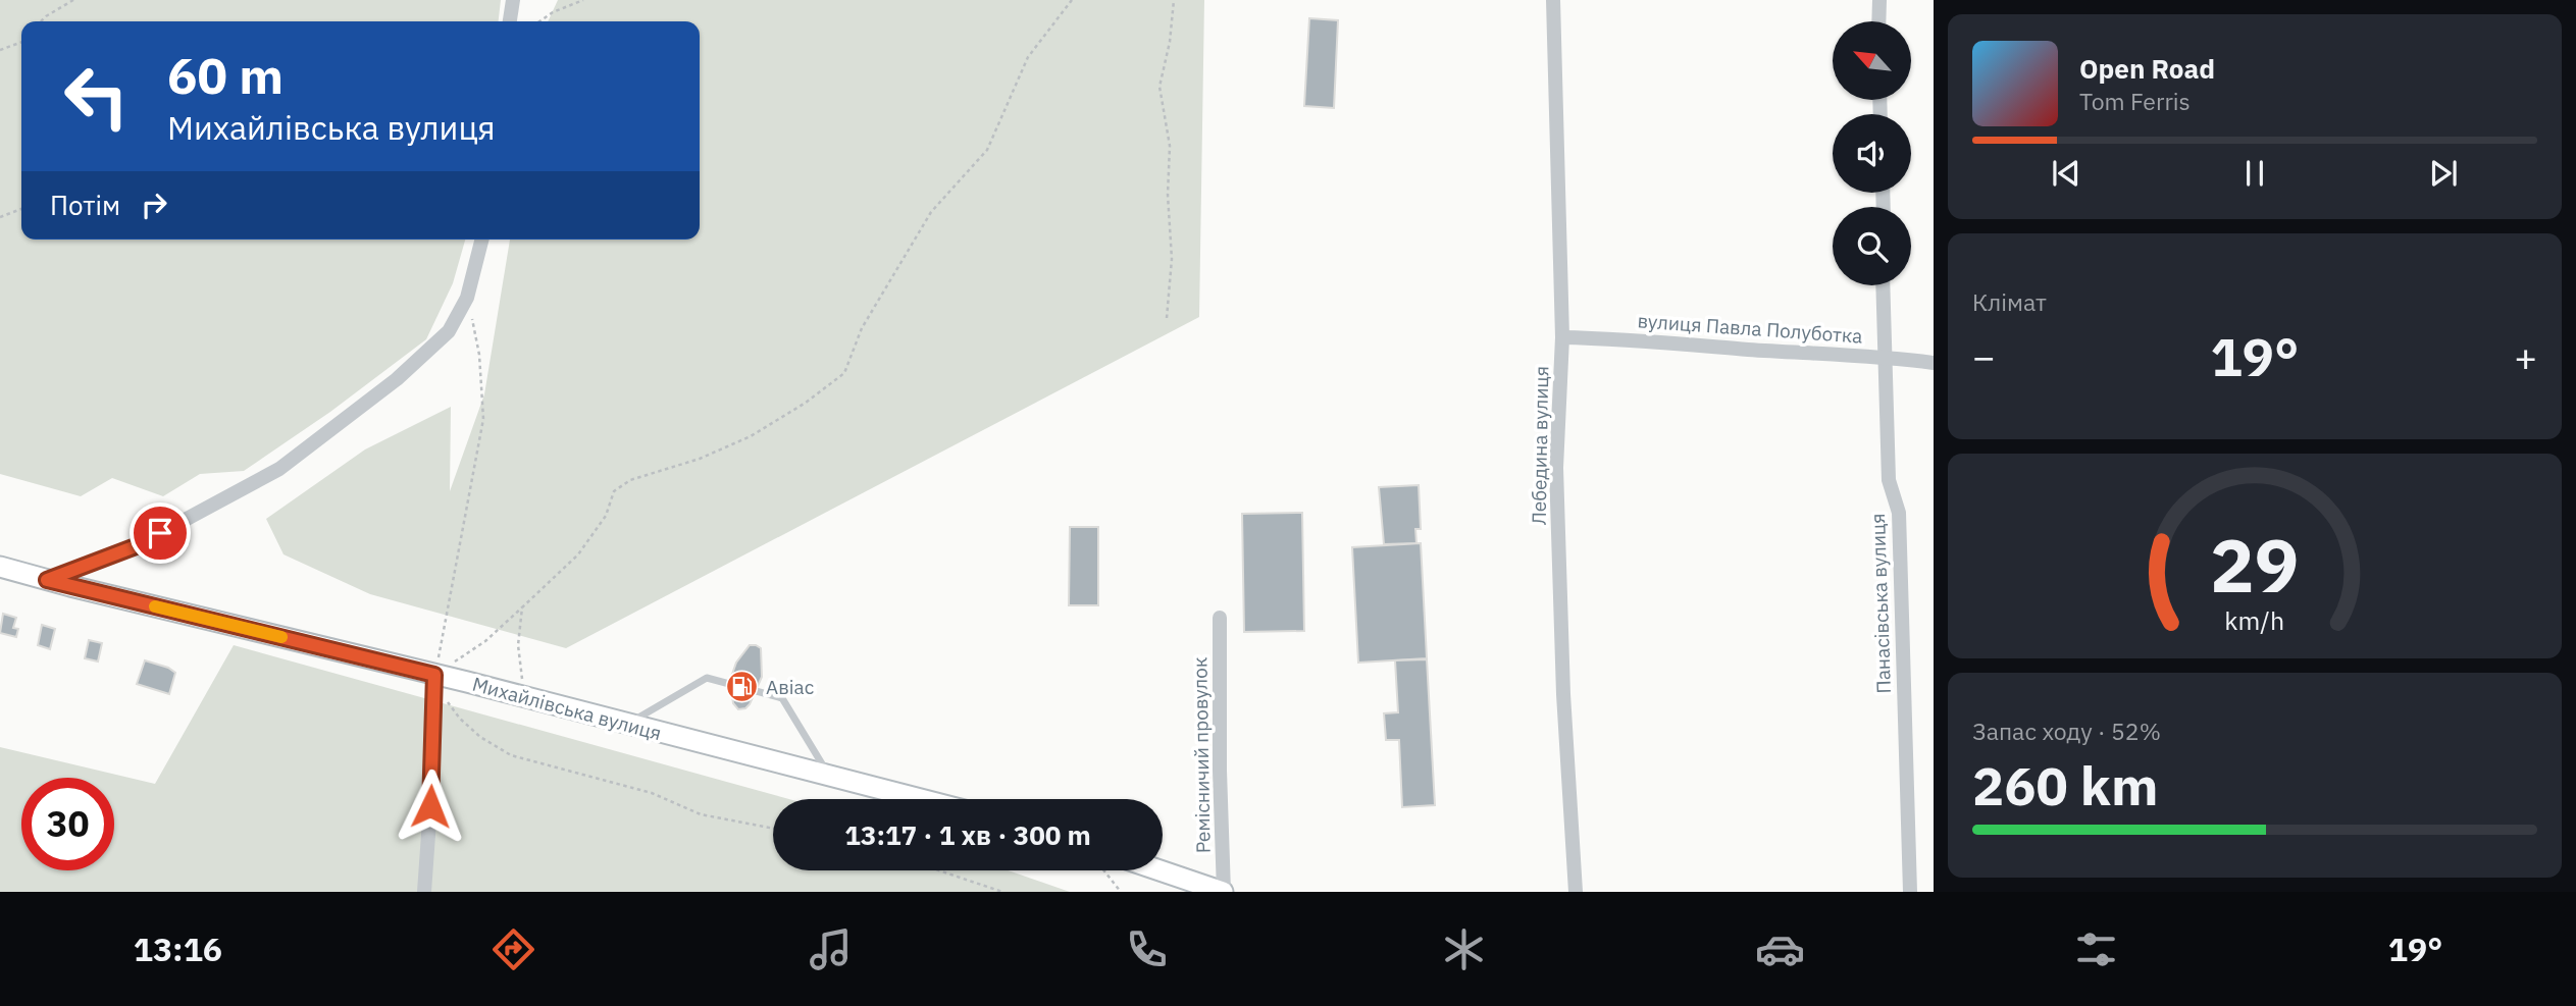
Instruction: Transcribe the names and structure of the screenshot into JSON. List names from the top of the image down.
{
  "streets": {
    "main road": ["Михайлівська вулиця"],
    "street": [
      "вулиця Павла Полуботка",
      "Лебедина вулиця",
      "Панасівська вулиця",
      "Ремісничий провулок"
    ]
  },
  "crossings": [
    ["вулиця Павла Полуботка", "Лебедина вулиця"],
    ["вулиця Павла Полуботка", "Панасівська вулиця"]
  ],
  "places": {
    "fuel station": ["Авіас"]
  },
  "north": "top left",
  "page": {
    "turn": ["60 m", "Михайлівська вулиця"],
    "song": ["Open Road", "Tom Ferris"],
    "then": "Потім",
    "tile": [
      "Клімат",
      ["Запас ходу · 52%", "260 km"]
    ],
    "heat": ["−", "19°", "+"],
    "limit": "30",
    "trip": "13:17 · 1 хв · 300 m",
    "tabs": ["13:16", "19°"],
    "gauge": ["29", "km/h"]
  }
}
